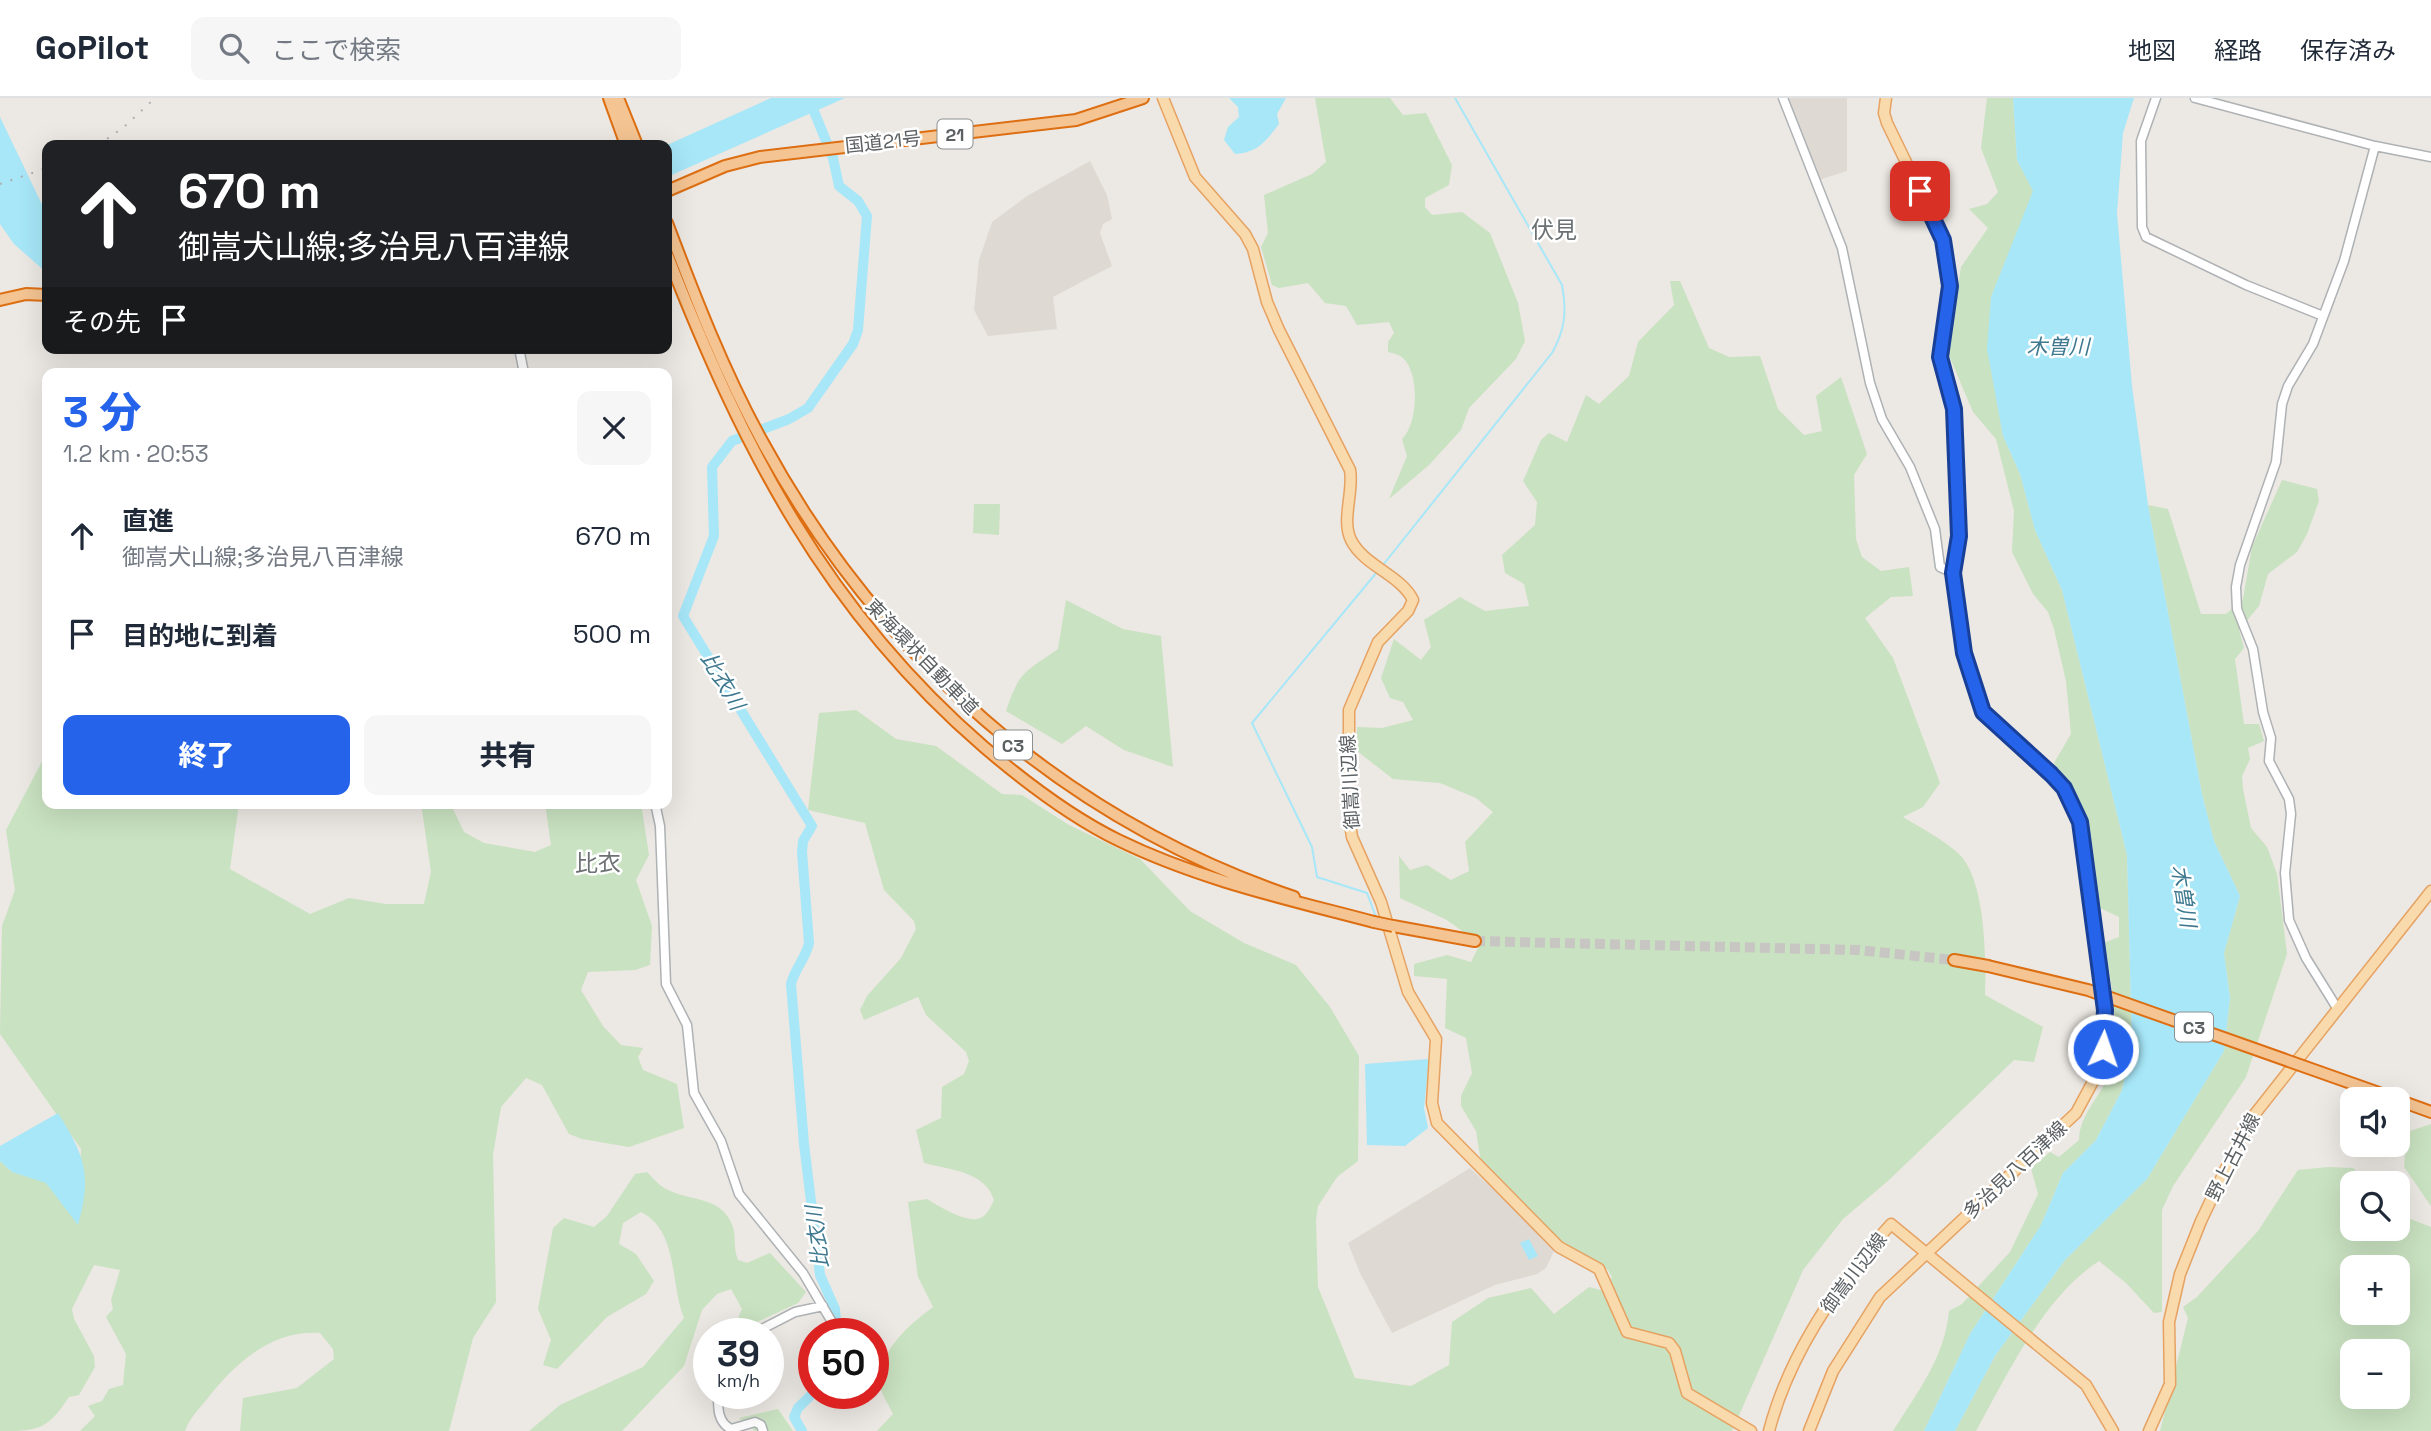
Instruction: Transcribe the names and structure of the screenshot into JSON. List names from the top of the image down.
{
  "streets": {
    "highway": [
      "21",
      "国道21号",
      "東海環状自動車道",
      "C3"
    ],
    "main road": ["御嵩川辺線", "野上古井線", "多治見八百津線"]
  },
  "crossings": [
    ["御嵩川辺線", "多治見八百津線"]
  ],
  "districts": ["伏見", "比衣"],
  "water": ["木曽川", "比衣川"],
  "page": {
    "header": "GoPilot",
    "search": "ここで検索",
    "nav": ["地図", "経路", "保存済み"],
    "turn": ["670 m", "御嵩犬山線;多治見八百津線"],
    "then": "その先",
    "heading": ["3 分", "1.2 km · 20:53"],
    "list": [
      {
        "name": "直進",
        "note": "御嵩犬山線;多治見八百津線",
        "value": "670 m"
      },
      {
        "name": "目的地に到着",
        "value": "500 m"
      }
    ],
    "buttons": ["終了", "共有"],
    "map_buttons": ["+", "−"],
    "speed": "39 km/h",
    "limit": "50"
  }
}
